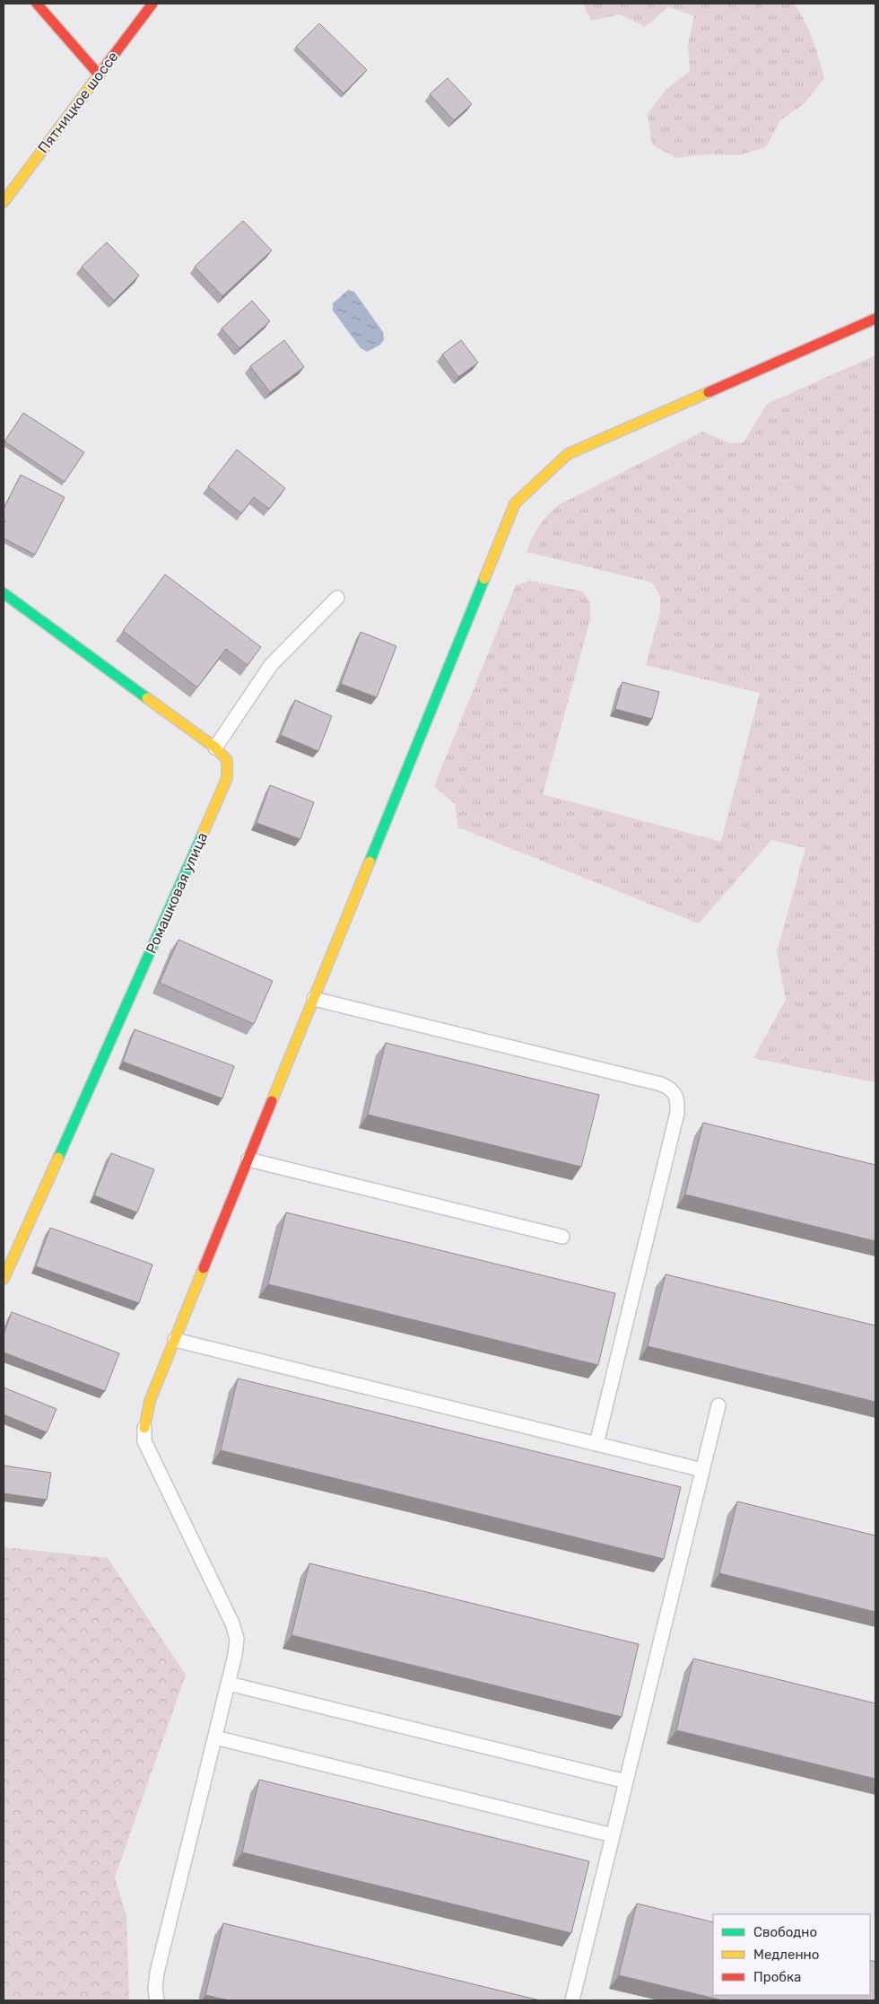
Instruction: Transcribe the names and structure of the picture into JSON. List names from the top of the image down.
{
  "streets": {
    "street": ["Пятницкое шоссе", "Ромашковая улица"]
  },
  "legend": ["Свободно", "Медленно", "Пробка"]
}
